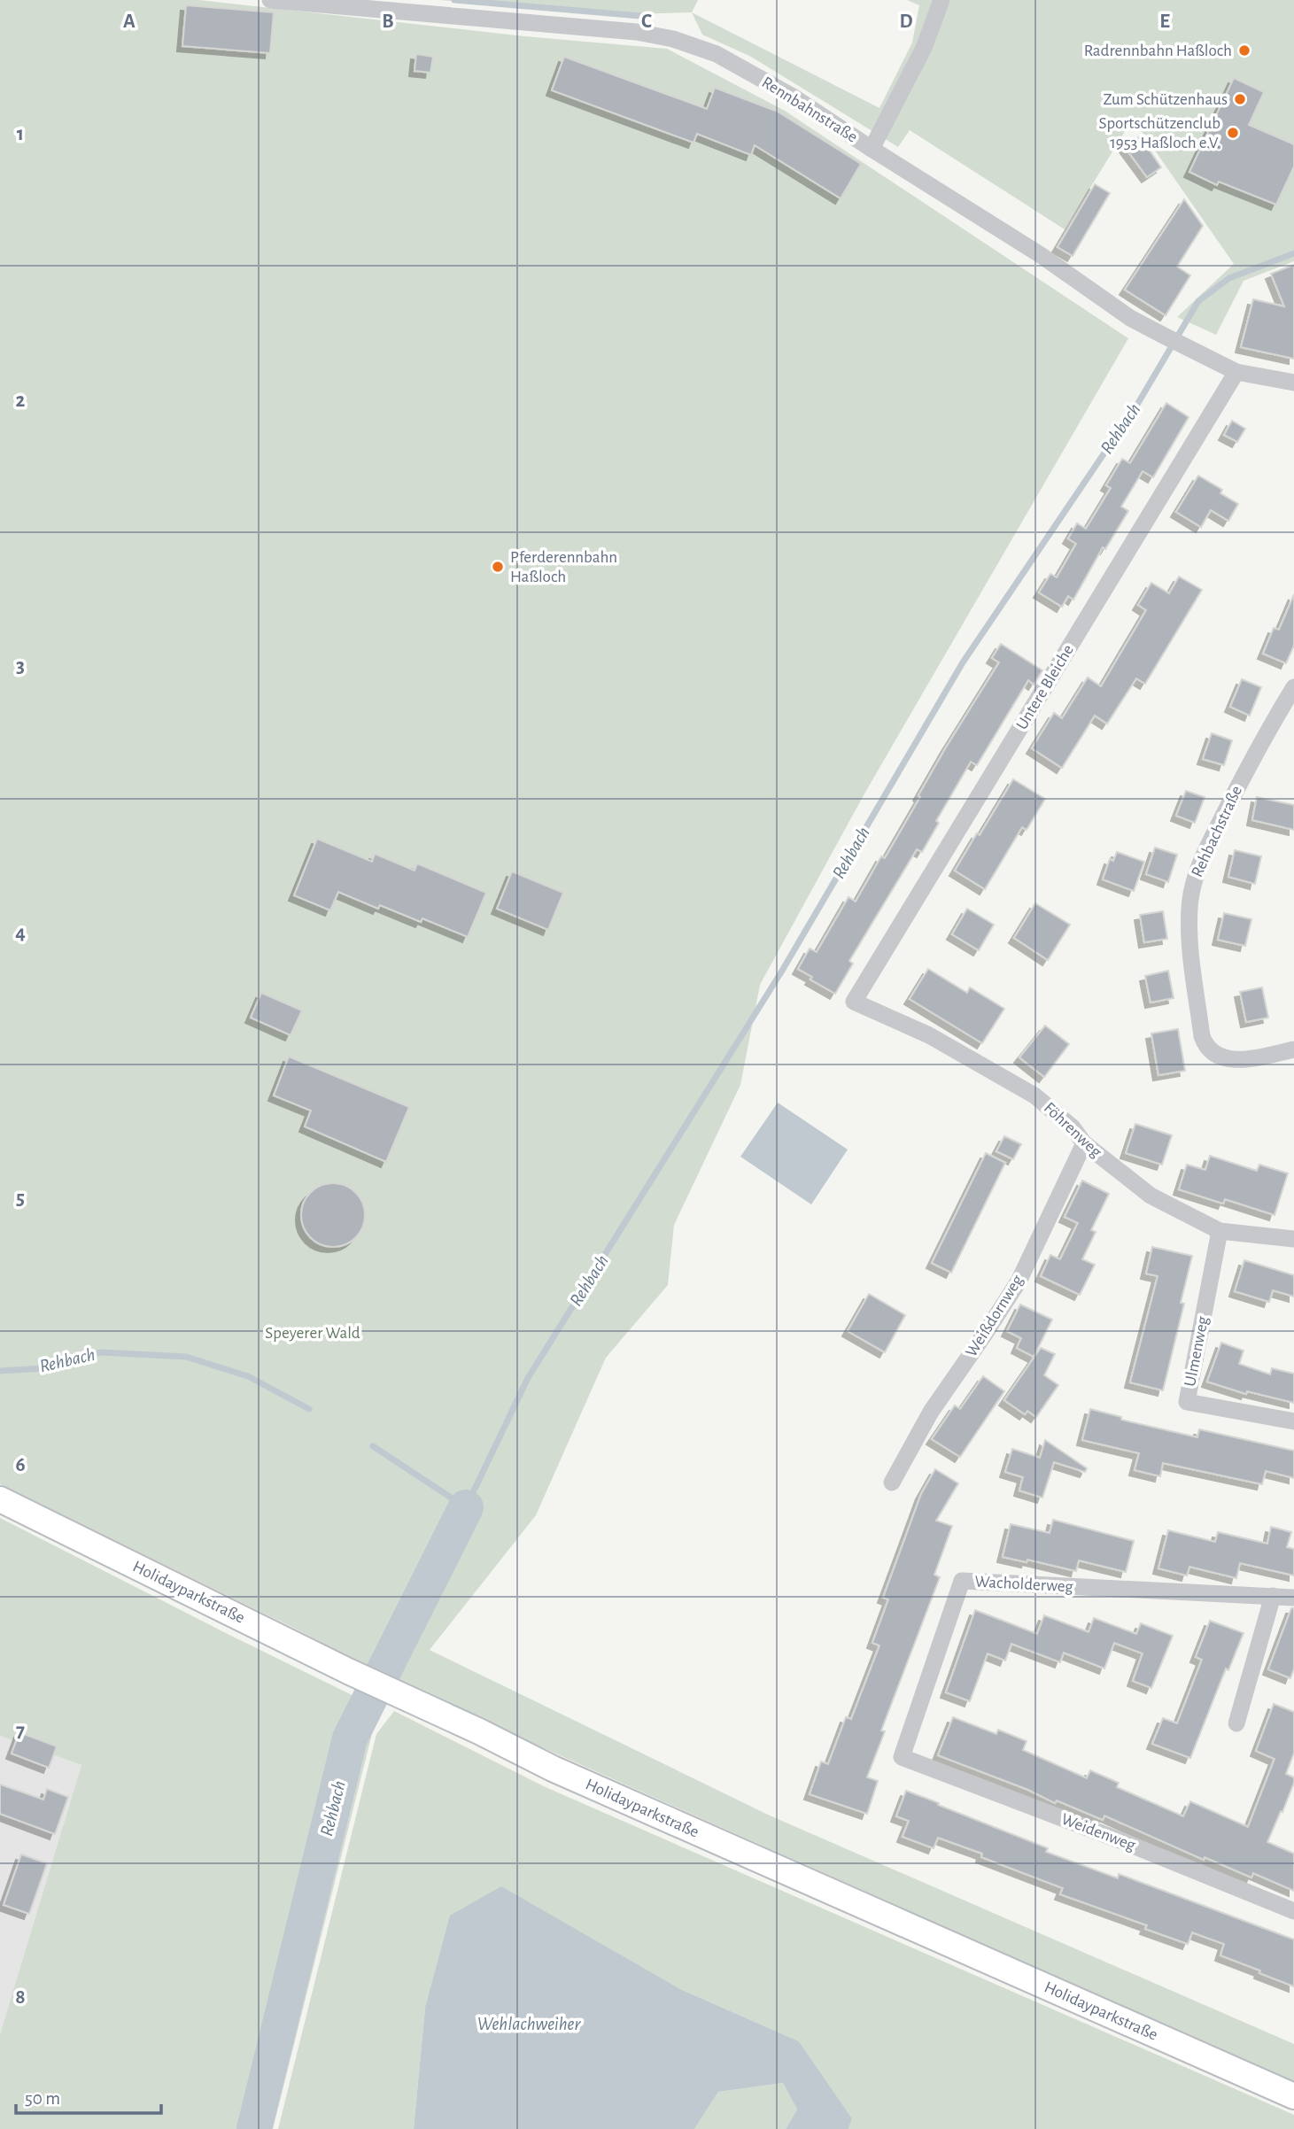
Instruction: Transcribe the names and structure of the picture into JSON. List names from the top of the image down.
{
  "streets": {
    "main road": ["Holidayparkstraße"],
    "street": [
      "Rennbahnstraße",
      "Untere Bleiche",
      "Rehbachstraße",
      "Föhrenweg",
      "Weißdornweg",
      "Ulmenweg",
      "Wacholderweg",
      "Weidenweg"
    ]
  },
  "crossings": [
    ["Rennbahnstraße", "Untere Bleiche"],
    ["Untere Bleiche", "Föhrenweg"],
    ["Föhrenweg", "Weißdornweg"],
    ["Föhrenweg", "Ulmenweg"],
    ["Wacholderweg", "Weidenweg"]
  ],
  "water": ["Rehbach", "Wehlachweiher"],
  "parks": ["Speyerer Wald"],
  "places": [
    "Radrennbahn Haßloch",
    "Zum Schützenhaus",
    "Sportschützenclub 1953 Haßloch e.V.",
    "Pferderennbahn Haßloch"
  ],
  "scale_bar": "50 m",
  "grid": {
    "columns": [
      "A",
      "B",
      "C",
      "D",
      "E"
    ],
    "rows": [
      "1",
      "2",
      "3",
      "4",
      "5",
      "6",
      "7",
      "8"
    ]
  }
}
